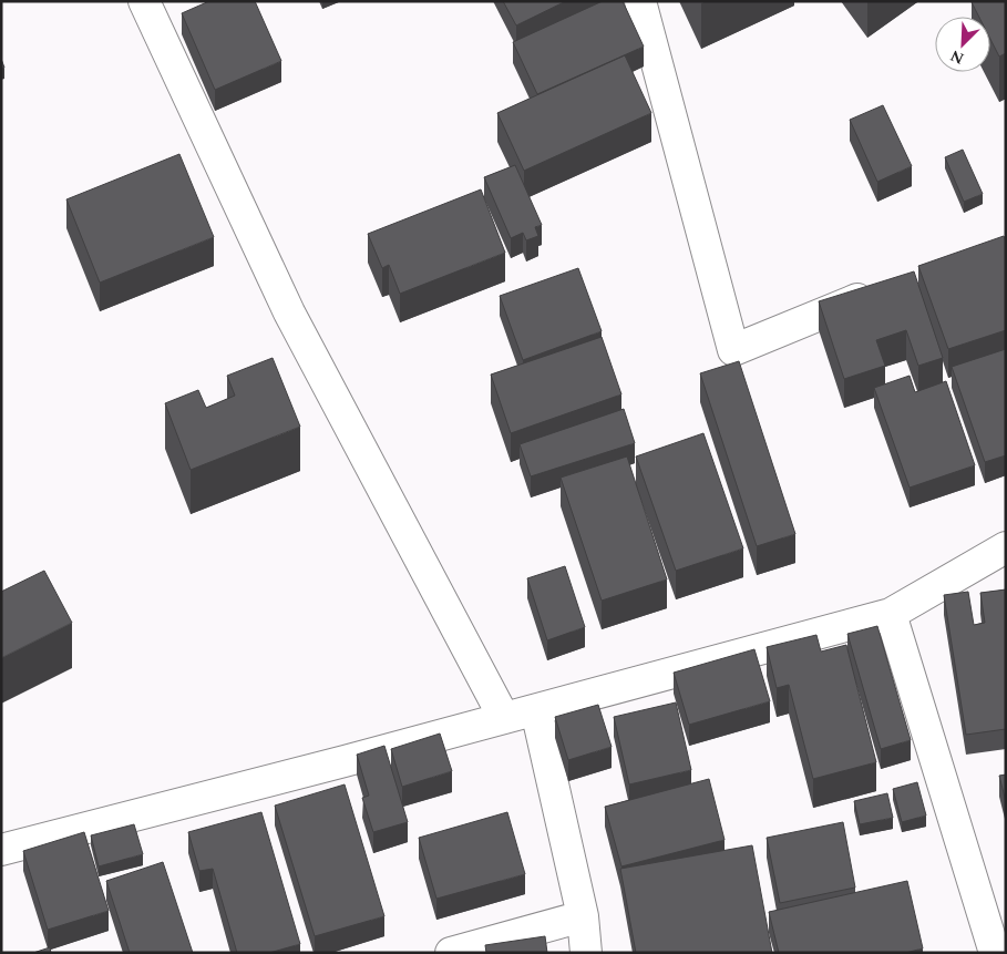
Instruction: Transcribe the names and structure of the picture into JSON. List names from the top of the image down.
{
  "north": "bottom left"
}
